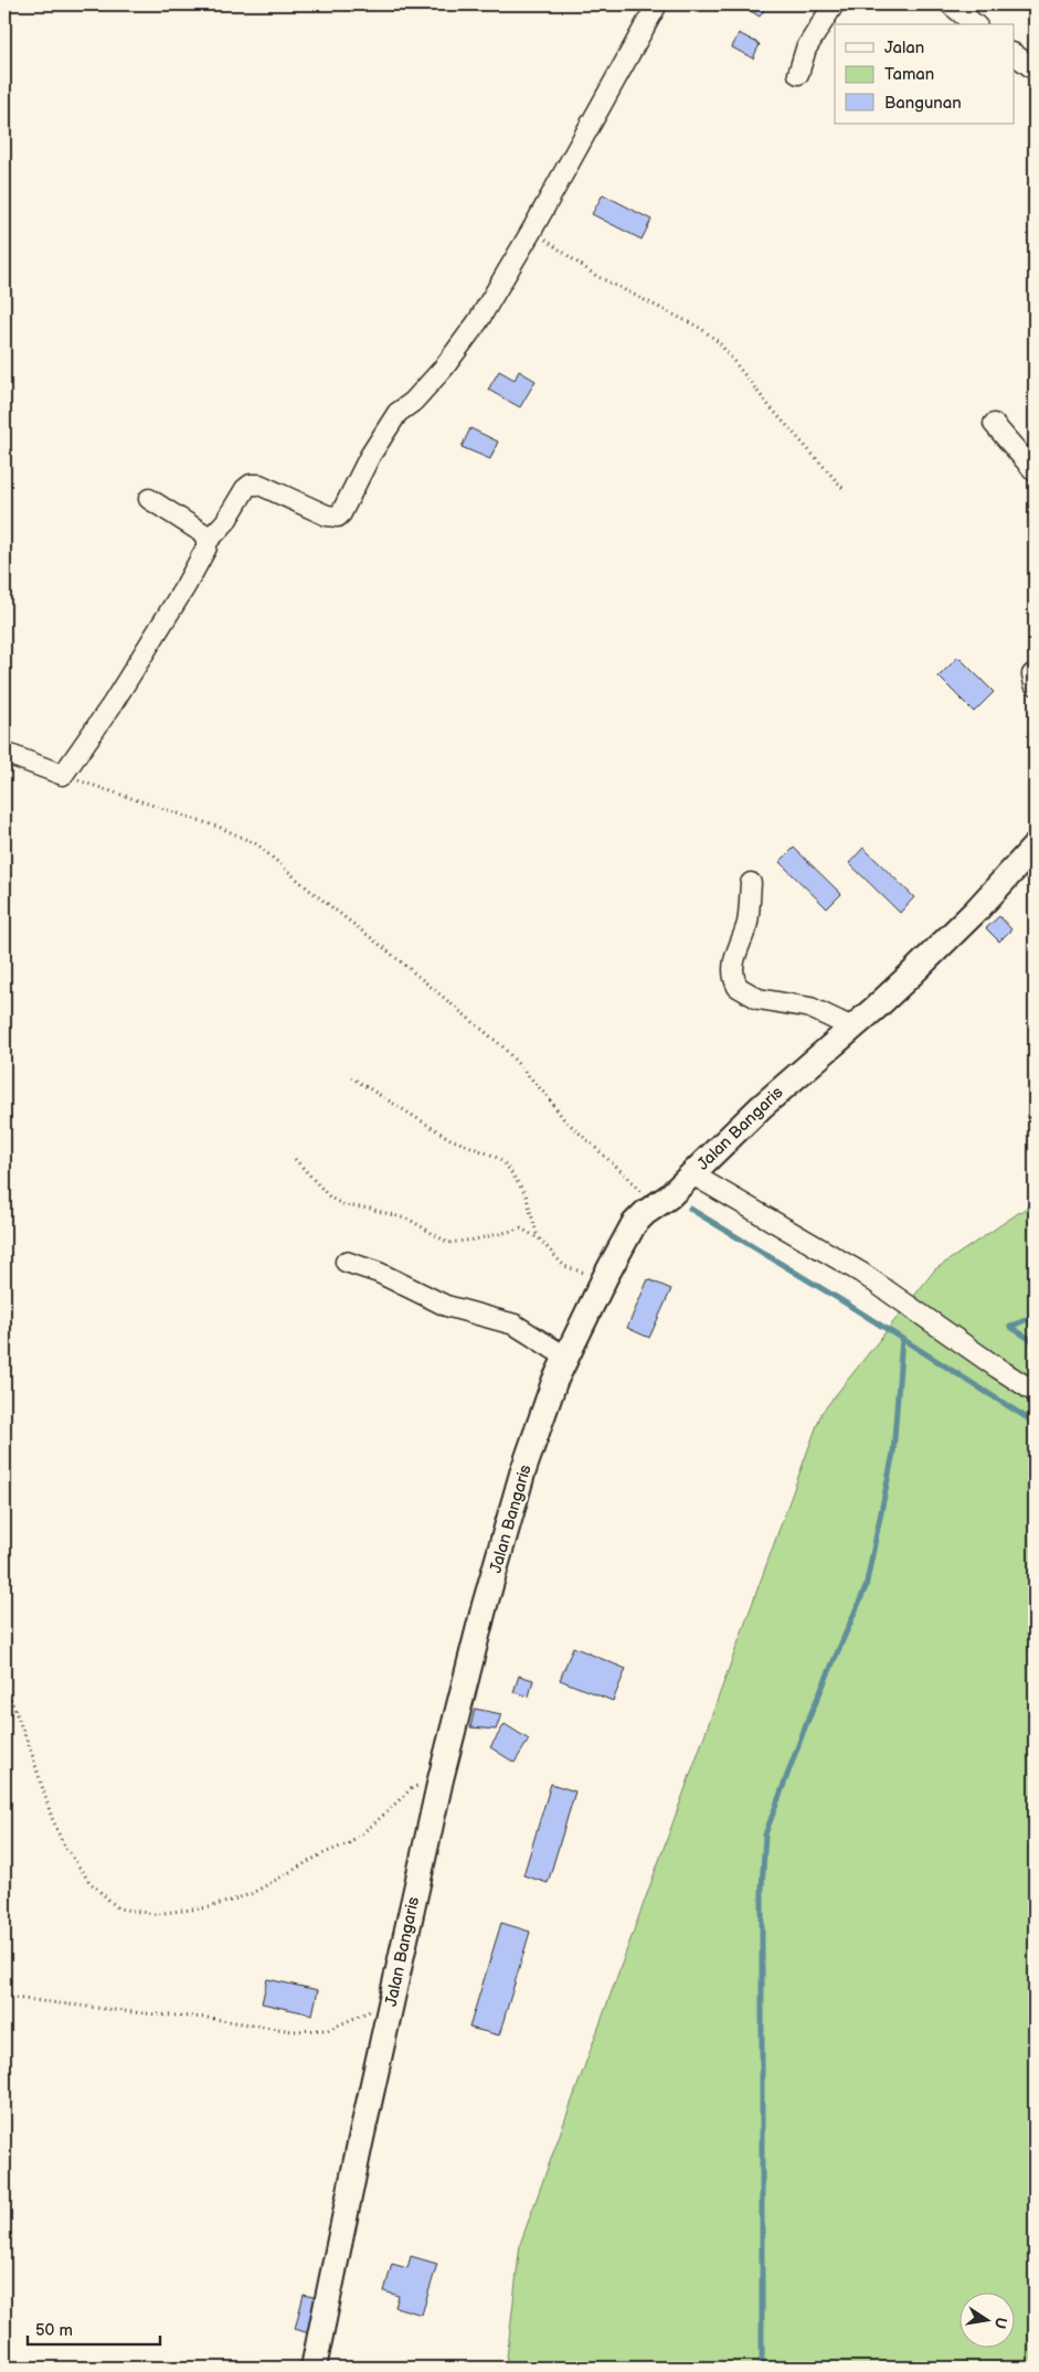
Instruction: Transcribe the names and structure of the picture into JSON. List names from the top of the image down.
{
  "streets": {
    "street": ["Jalan Bangaris"]
  },
  "legend": ["Jalan", "Taman", "Bangunan"],
  "scale_bar": "50 m",
  "north": "right"
}
